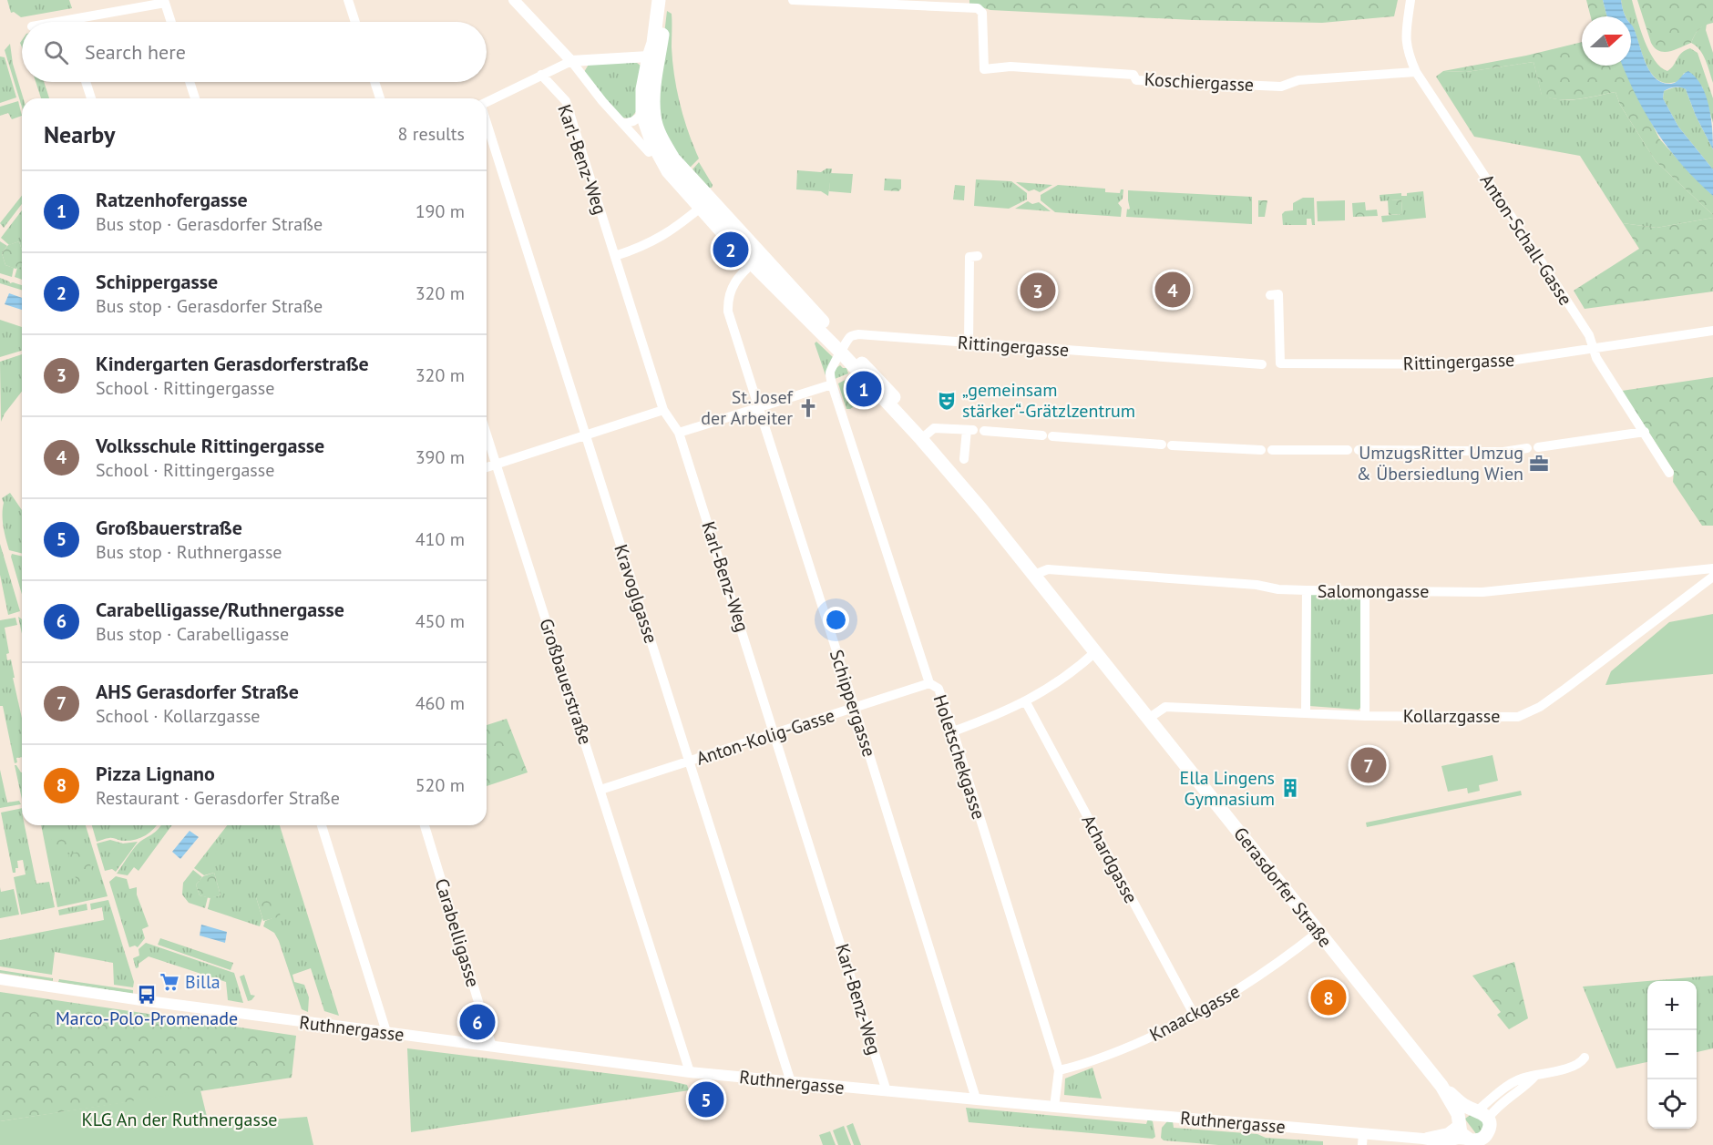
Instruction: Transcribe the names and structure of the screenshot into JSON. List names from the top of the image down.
{
  "streets": {
    "main road": ["Gerasdorfer Straße"],
    "street": [
      "Koschiergasse",
      "Karl-Benz-Weg",
      "Anton-Schall-Gasse",
      "Rittingergasse",
      "Salomongasse",
      "Kravoglgasse",
      "Großbauerstraße",
      "Schippergasse",
      "Kollarzgasse",
      "Anton-Kolig-Gasse",
      "Holetschekgasse",
      "Achardgasse",
      "Carabelligasse",
      "Knaackgasse",
      "Ruthnergasse"
    ]
  },
  "crossings": [
    ["Koschiergasse", "Anton-Schall-Gasse"],
    ["Karl-Benz-Weg", "Anton-Kolig-Gasse"],
    ["Karl-Benz-Weg", "Ruthnergasse"],
    ["Anton-Schall-Gasse", "Rittingergasse"],
    ["Rittingergasse", "Holetschekgasse"],
    ["Rittingergasse", "Gerasdorfer Straße"],
    ["Salomongasse", "Gerasdorfer Straße"],
    ["Kravoglgasse", "Anton-Kolig-Gasse"],
    ["Kravoglgasse", "Ruthnergasse"],
    ["Großbauerstraße", "Anton-Kolig-Gasse"],
    ["Großbauerstraße", "Ruthnergasse"],
    ["Schippergasse", "Anton-Kolig-Gasse"],
    ["Schippergasse", "Gerasdorfer Straße"],
    ["Schippergasse", "Ruthnergasse"],
    ["Kollarzgasse", "Gerasdorfer Straße"],
    ["Anton-Kolig-Gasse", "Holetschekgasse"],
    ["Holetschekgasse", "Gerasdorfer Straße"],
    ["Holetschekgasse", "Knaackgasse"],
    ["Holetschekgasse", "Ruthnergasse"],
    ["Achardgasse", "Knaackgasse"],
    ["Gerasdorfer Straße", "Knaackgasse"],
    ["Gerasdorfer Straße", "Ruthnergasse"],
    ["Carabelligasse", "Ruthnergasse"]
  ],
  "parks": ["KLG An der Ruthnergasse"],
  "places": {
    "theatre": ["„gemeinsam stärker“-Grätzlzentrum"],
    "church": ["St. Josef der Arbeiter"],
    "office": ["UmzugsRitter Umzug & Übersiedlung Wien"],
    "building": ["Ella Lingens Gymnasium"],
    "supermarket": ["Billa"],
    "bus stop": ["Marco-Polo-Promenade"]
  },
  "north": "right",
  "page": {
    "search": "Search here",
    "heading": ["Nearby", "8 results"],
    "list": [
      {
        "mark": "1",
        "name": "Ratzenhofergasse",
        "note": "Bus stop · Gerasdorfer Straße",
        "value": "190 m"
      },
      {
        "mark": "2",
        "name": "Schippergasse",
        "note": "Bus stop · Gerasdorfer Straße",
        "value": "320 m"
      },
      {
        "mark": "3",
        "name": "Kindergarten Gerasdorferstraße",
        "note": "School · Rittingergasse",
        "value": "320 m"
      },
      {
        "mark": "4",
        "name": "Volksschule Rittingergasse",
        "note": "School · Rittingergasse",
        "value": "390 m"
      },
      {
        "mark": "5",
        "name": "Großbauerstraße",
        "note": "Bus stop · Ruthnergasse",
        "value": "410 m"
      },
      {
        "mark": "6",
        "name": "Carabelligasse/Ruthnergasse",
        "note": "Bus stop · Carabelligasse",
        "value": "450 m"
      },
      {
        "mark": "7",
        "name": "AHS Gerasdorfer Straße",
        "note": "School · Kollarzgasse",
        "value": "460 m"
      },
      {
        "mark": "8",
        "name": "Pizza Lignano",
        "note": "Restaurant · Gerasdorfer Straße",
        "value": "520 m"
      }
    ],
    "pins": [
      "2",
      "4",
      "3",
      "1",
      "7",
      "8",
      "6",
      "5"
    ],
    "map_buttons": ["+", "−"]
  }
}
